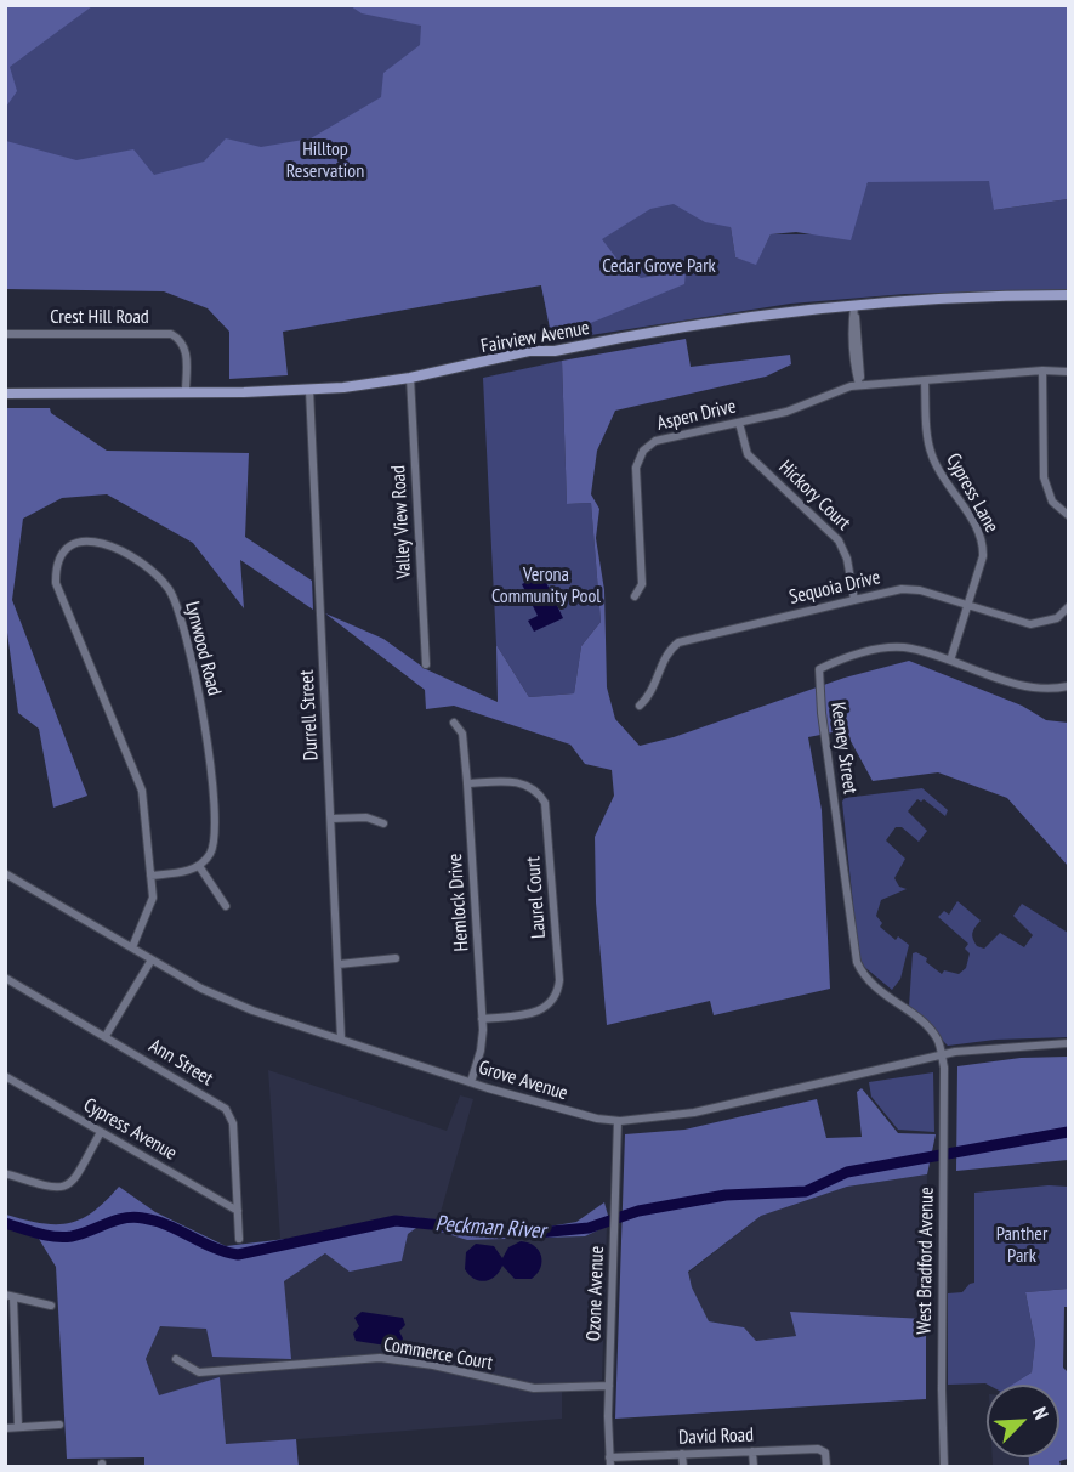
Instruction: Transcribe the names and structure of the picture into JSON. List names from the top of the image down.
{
  "streets": {
    "main road": ["Fairview Avenue"],
    "street": [
      "Crest Hill Road",
      "Aspen Drive",
      "Cypress Lane",
      "Hickory Court",
      "Valley View Road",
      "Sequoia Drive",
      "Lynwood Road",
      "Durrell Street",
      "Keeney Street",
      "Laurel Court",
      "Hemlock Drive",
      "Ann Street",
      "Grove Avenue",
      "Cypress Avenue",
      "West Bradford Avenue",
      "Ozone Avenue",
      "Commerce Court",
      "David Road"
    ]
  },
  "crossings": [
    ["Crest Hill Road", "Fairview Avenue"],
    ["Fairview Avenue", "Valley View Road"],
    ["Fairview Avenue", "Durrell Street"],
    ["Aspen Drive", "Cypress Lane"],
    ["Aspen Drive", "Hickory Court"],
    ["Cypress Lane", "Sequoia Drive"],
    ["Cypress Lane", "Keeney Street"],
    ["Hickory Court", "Sequoia Drive"],
    ["Lynwood Road", "Grove Avenue"],
    ["Durrell Street", "Grove Avenue"],
    ["Keeney Street", "Grove Avenue"],
    ["Keeney Street", "West Bradford Avenue"],
    ["Laurel Court", "Hemlock Drive"],
    ["Hemlock Drive", "Grove Avenue"],
    ["Ann Street", "Cypress Avenue"],
    ["Grove Avenue", "West Bradford Avenue"],
    ["Grove Avenue", "Ozone Avenue"],
    ["Ozone Avenue", "Commerce Court"],
    ["Ozone Avenue", "David Road"]
  ],
  "water": ["Peckman River"],
  "parks": [
    "Hilltop Reservation",
    "Cedar Grove Park",
    "Verona Community Pool",
    "Panther Park"
  ],
  "north": "top right"
}
